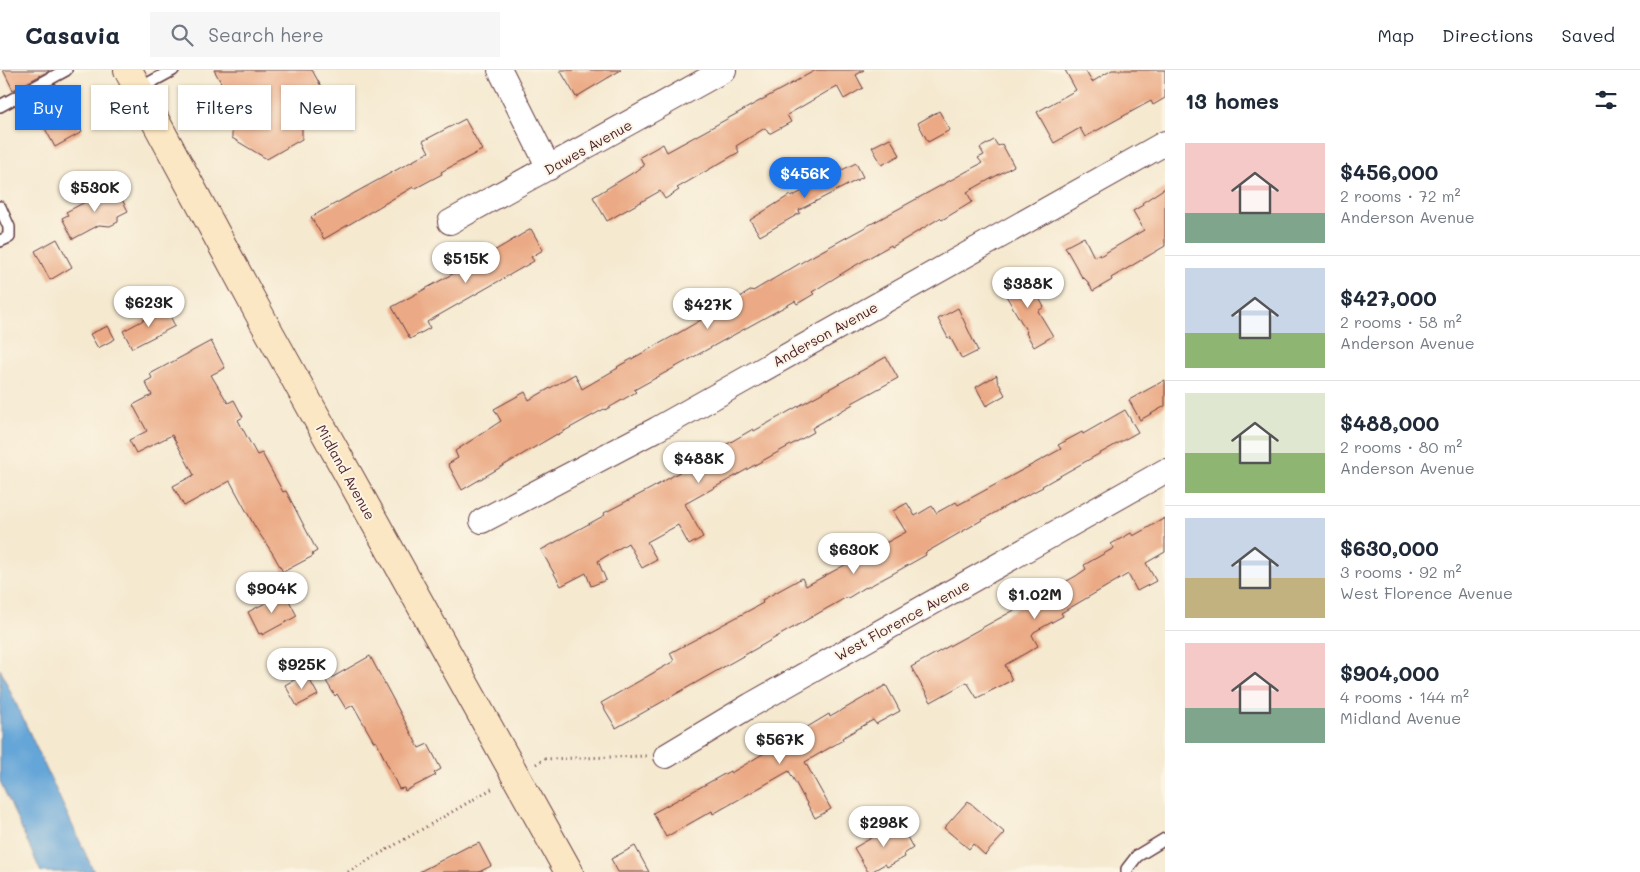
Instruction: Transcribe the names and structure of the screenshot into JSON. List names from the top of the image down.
{
  "streets": {
    "street": [
      "Dawes Avenue",
      "Anderson Avenue",
      "Midland Avenue",
      "West Florence Avenue"
    ]
  },
  "page": {
    "header": "Casavia",
    "search": "Search here",
    "nav": ["Map", "Directions", "Saved"],
    "heading": "13 homes",
    "chip": [
      "Buy",
      "Rent",
      "Filters",
      "New"
    ],
    "list": [
      {
        "name": "$456,000",
        "note": "2 rooms · 72 m² · Anderson Avenue"
      },
      {
        "name": "$427,000",
        "note": "2 rooms · 58 m² · Anderson Avenue"
      },
      {
        "name": "$488,000",
        "note": "2 rooms · 80 m² · Anderson Avenue"
      },
      {
        "name": "$630,000",
        "note": "3 rooms · 92 m² · West Florence Avenue"
      },
      {
        "name": "$904,000",
        "note": "4 rooms · 144 m² · Midland Avenue"
      }
    ],
    "price": [
      "$456K",
      "$530K",
      "$515K",
      "$388K",
      "$623K",
      "$427K",
      "$488K",
      "$630K",
      "$904K",
      "$1.02M",
      "$925K",
      "$567K",
      "$298K"
    ]
  }
}
